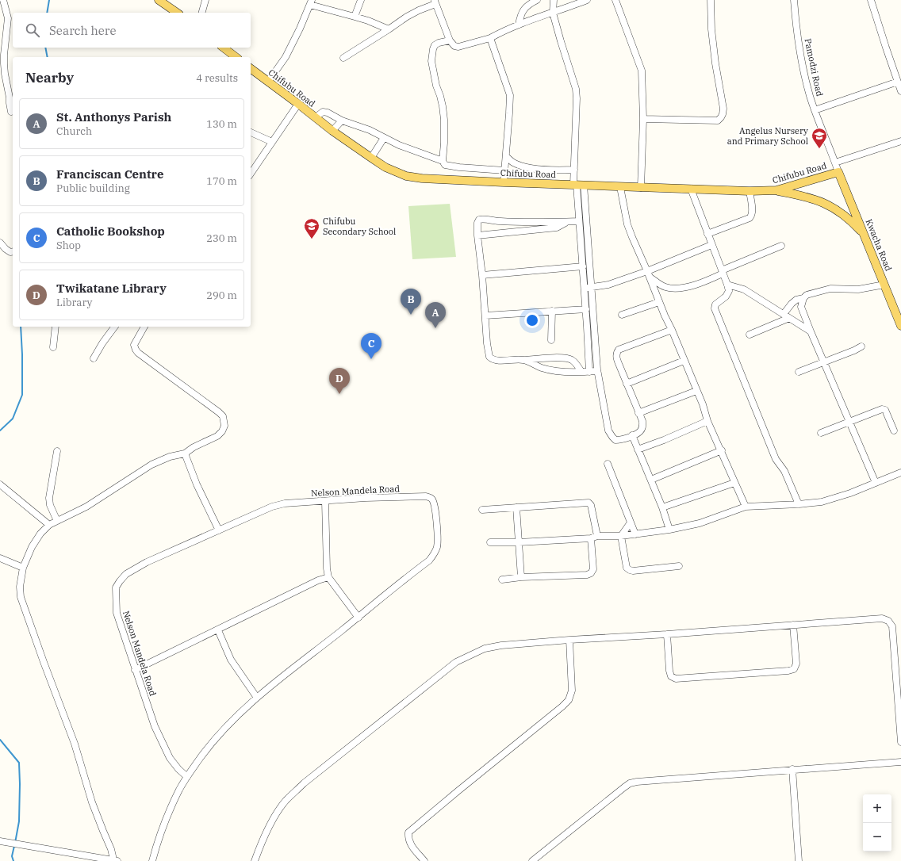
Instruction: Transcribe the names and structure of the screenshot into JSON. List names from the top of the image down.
{
  "streets": {
    "main road": ["Chifubu Road", "Kwacha Road"],
    "street": ["Pamodzi Road", "Nelson Mandela Road"]
  },
  "crossings": [
    ["Pamodzi Road", "Chifubu Road"],
    ["Pamodzi Road", "Kwacha Road"],
    ["Chifubu Road", "Kwacha Road"]
  ],
  "places": {
    "school or university": ["Angelus Nursery and Primary School", "Chifubu Secondary School"]
  },
  "page": {
    "search": "Search here",
    "heading": ["Nearby", "4 results"],
    "list": [
      {
        "mark": "A",
        "name": "St. Anthonys Parish",
        "note": "Church",
        "value": "130 m"
      },
      {
        "mark": "B",
        "name": "Franciscan Centre",
        "note": "Public building",
        "value": "170 m"
      },
      {
        "mark": "C",
        "name": "Catholic Bookshop",
        "note": "Shop",
        "value": "230 m"
      },
      {
        "mark": "D",
        "name": "Twikatane Library",
        "note": "Library",
        "value": "290 m"
      }
    ],
    "pins": [
      "B",
      "A",
      "C",
      "D"
    ],
    "map_buttons": ["+", "−"]
  }
}
